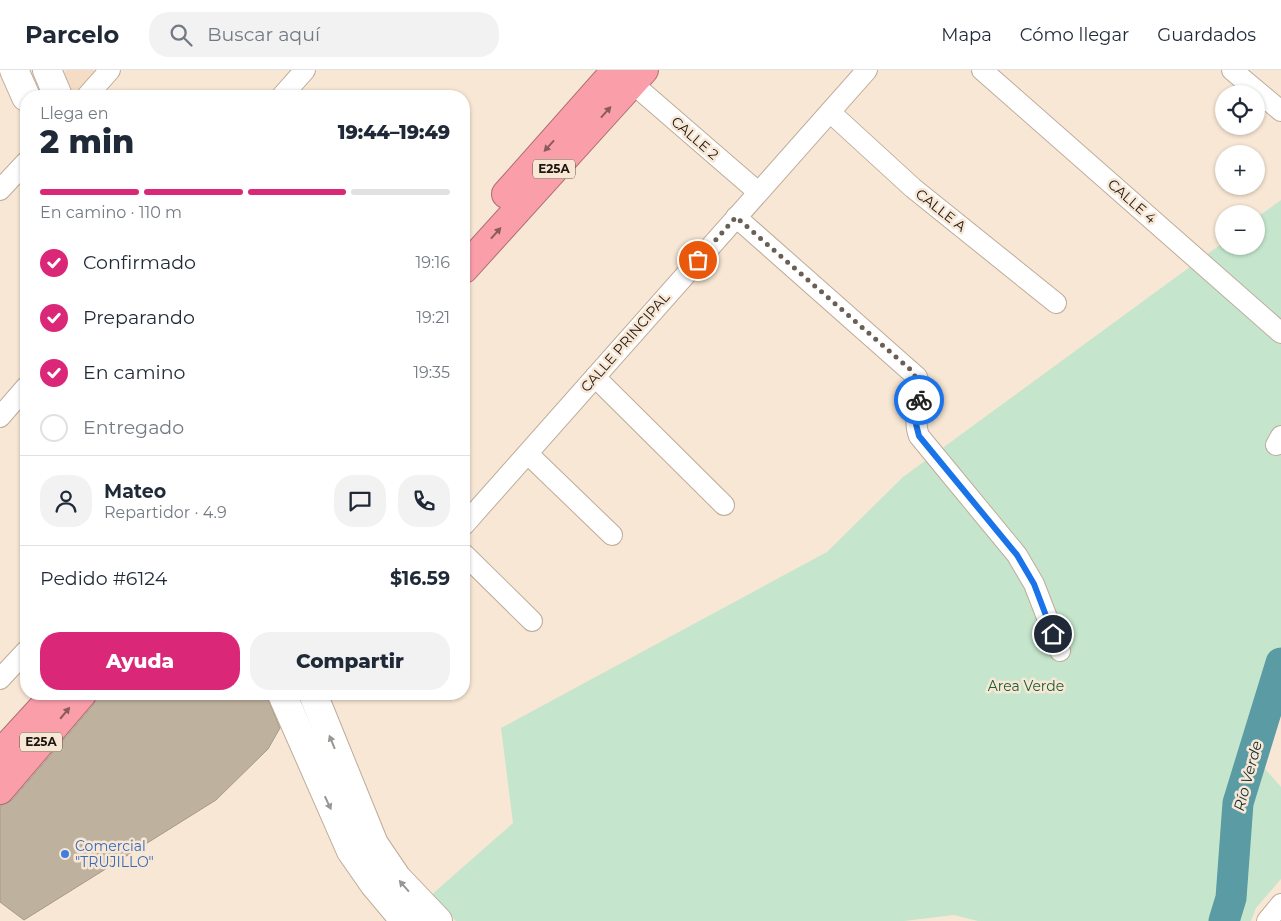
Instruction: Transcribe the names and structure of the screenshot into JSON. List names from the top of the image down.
{
  "streets": {
    "highway": ["E25A"],
    "street": [
      "CALLE 2",
      "CALLE 4",
      "CALLE A",
      "CALLE PRINCIPAL"
    ]
  },
  "crossings": [
    ["CALLE 2", "E25A"],
    ["CALLE 2", "CALLE PRINCIPAL"],
    ["CALLE A", "CALLE PRINCIPAL"]
  ],
  "water": ["Río Verde"],
  "parks": ["Area Verde"],
  "places": ["Comercial \"TRUJILLO\""],
  "page": {
    "header": "Parcelo",
    "search": "Buscar aquí",
    "nav": ["Mapa", "Cómo llegar", "Guardados"],
    "map_buttons": ["+", "−"],
    "heading": ["2 min", "Llega en", "19:44–19:49"],
    "panel": [
      "Mateo",
      "Repartidor · 4.9",
      "Pedido #6124",
      "$16.59"
    ],
    "bar": "En camino · 110 m",
    "list": [
      ["Confirmado", "19:16"],
      ["Preparando", "19:21"],
      ["En camino", "19:35"],
      "Entregado"
    ],
    "buttons": ["Ayuda", "Compartir"]
  }
}
